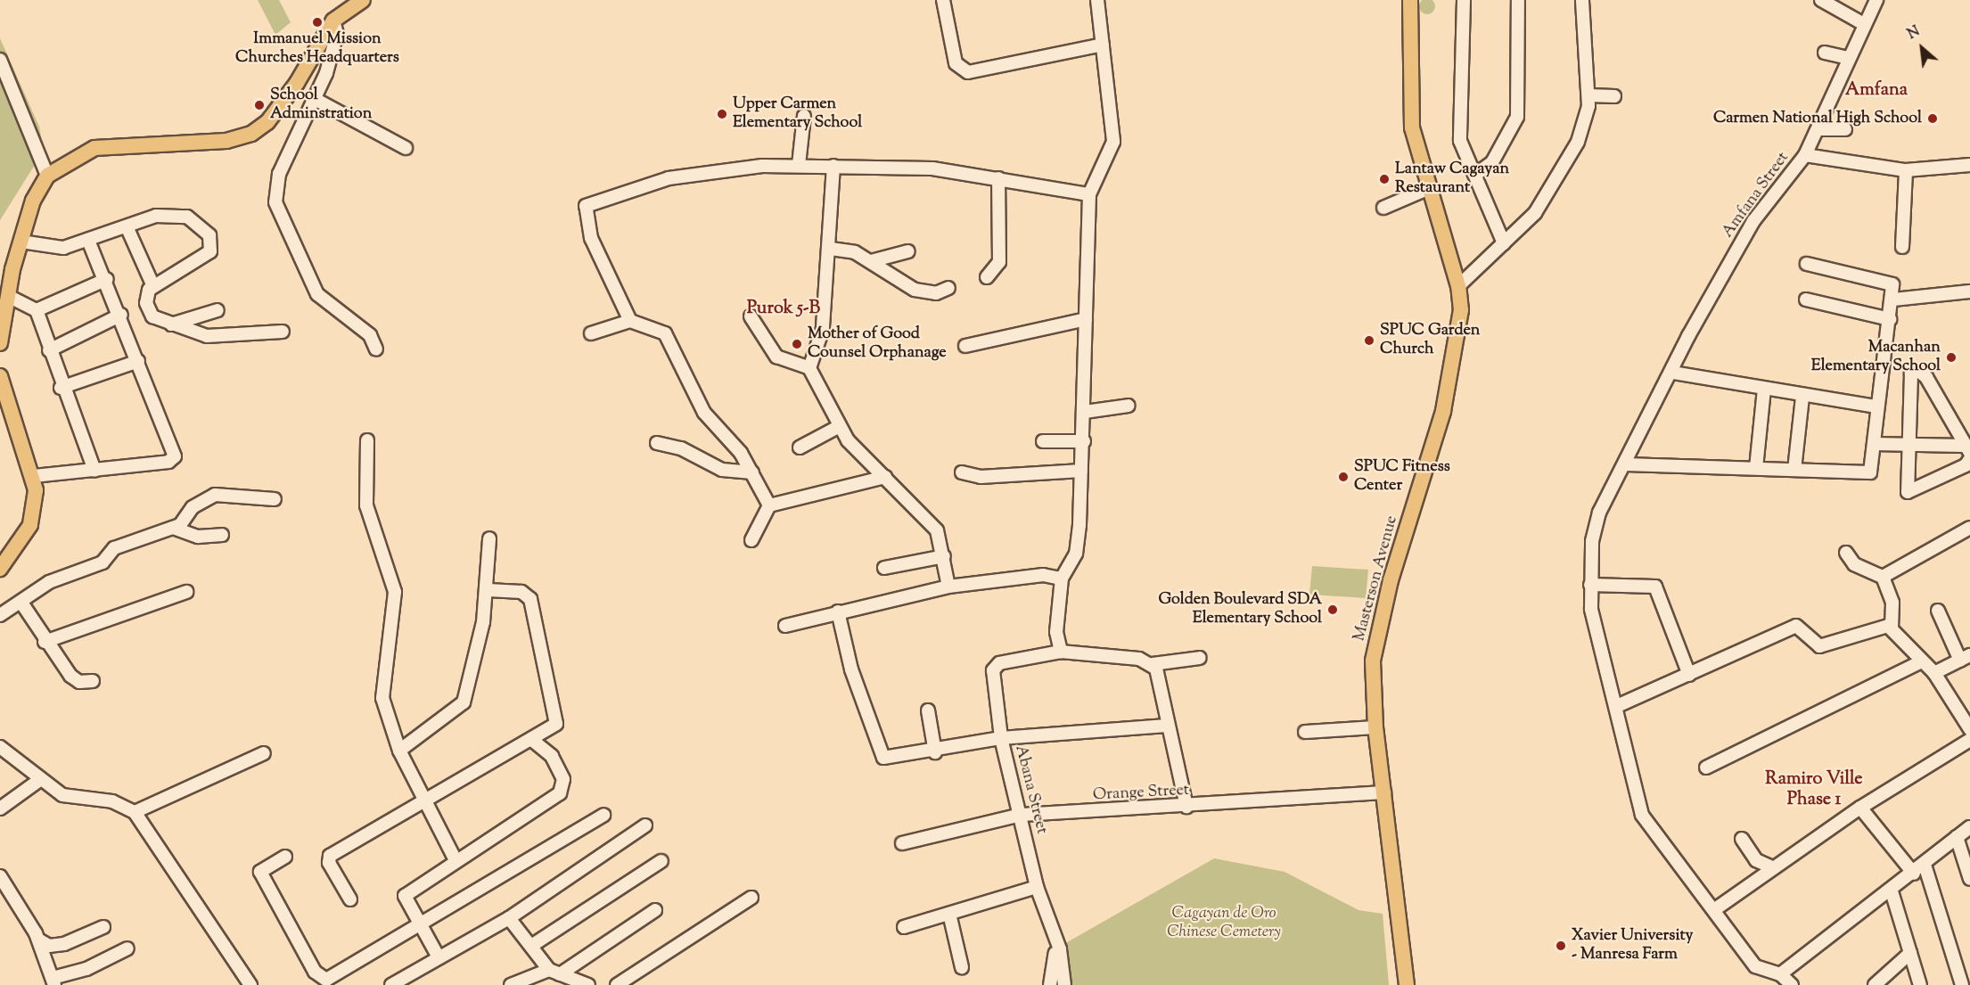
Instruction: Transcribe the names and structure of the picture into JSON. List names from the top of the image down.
{
  "streets": {
    "main road": ["Masterson Avenue"],
    "street": ["Amfana Street", "Abana Street", "Orange Street"]
  },
  "crossings": [
    ["Masterson Avenue", "Orange Street"],
    ["Abana Street", "Orange Street"]
  ],
  "districts": ["Amfana", "Purok 5-B", "Ramiro Ville Phase 1"],
  "parks": ["Cagayan de Oro Chinese Cemetery"],
  "places": [
    "Immanuel Mission Churches Headquarters",
    "School Adminstration",
    "Upper Carmen Elementary School",
    "Carmen National High School",
    "Lantaw Cagayan Restaurant",
    "SPUC Garden Church",
    "Mother of Good Counsel Orphanage",
    "Macanhan Elementary School",
    "SPUC Fitness Center",
    "Golden Boulevard SDA Elementary School",
    "Xavier University - Manresa Farm"
  ],
  "north": "top left"
}
